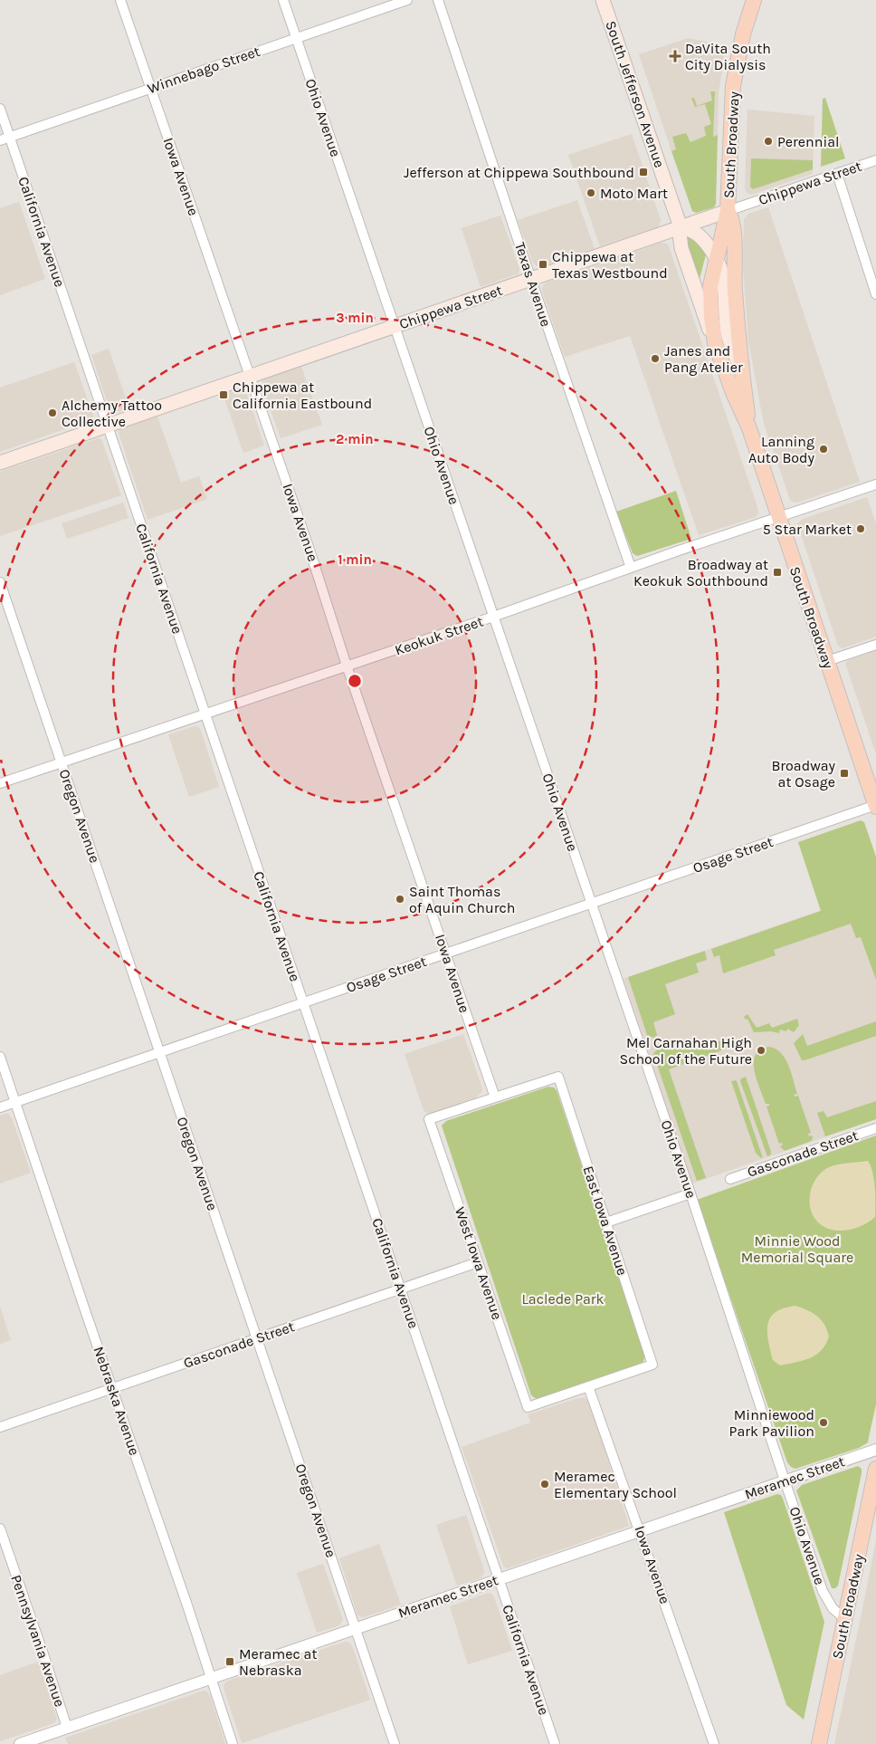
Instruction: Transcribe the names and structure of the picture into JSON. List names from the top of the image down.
{
  "streets": {
    "main road": ["South Jefferson Avenue", "South Broadway", "Chippewa Street"],
    "street": [
      "Winnebago Street",
      "Ohio Avenue",
      "Iowa Avenue",
      "California Avenue",
      "Texas Avenue",
      "Keokuk Street",
      "Oregon Avenue",
      "Osage Street",
      "Gasconade Street",
      "East Iowa Avenue",
      "West Iowa Avenue",
      "Nebraska Avenue",
      "Meramec Street",
      "Pennsylvania Avenue"
    ]
  },
  "crossings": [
    ["Winnebago Street", "Ohio Avenue"],
    ["Winnebago Street", "Iowa Avenue"],
    ["Winnebago Street", "California Avenue"],
    ["South Jefferson Avenue", "South Broadway"],
    ["South Jefferson Avenue", "Chippewa Street"],
    ["Ohio Avenue", "South Broadway"],
    ["Ohio Avenue", "Chippewa Street"],
    ["Ohio Avenue", "Keokuk Street"],
    ["Ohio Avenue", "Osage Street"],
    ["Ohio Avenue", "Meramec Street"],
    ["South Broadway", "Chippewa Street"],
    ["South Broadway", "Keokuk Street"],
    ["South Broadway", "Osage Street"],
    ["Iowa Avenue", "Chippewa Street"],
    ["Iowa Avenue", "Keokuk Street"],
    ["Iowa Avenue", "Osage Street"],
    ["Iowa Avenue", "East Iowa Avenue"],
    ["Iowa Avenue", "West Iowa Avenue"],
    ["Iowa Avenue", "Meramec Street"],
    ["Chippewa Street", "California Avenue"],
    ["Chippewa Street", "Texas Avenue"],
    ["California Avenue", "Keokuk Street"],
    ["California Avenue", "Osage Street"],
    ["California Avenue", "Gasconade Street"],
    ["California Avenue", "Meramec Street"],
    ["Texas Avenue", "Keokuk Street"],
    ["Keokuk Street", "Oregon Avenue"],
    ["Oregon Avenue", "Osage Street"],
    ["Oregon Avenue", "Gasconade Street"],
    ["Oregon Avenue", "Meramec Street"],
    ["Osage Street", "Nebraska Avenue"],
    ["Gasconade Street", "West Iowa Avenue"],
    ["Gasconade Street", "Nebraska Avenue"],
    ["East Iowa Avenue", "West Iowa Avenue"],
    ["Nebraska Avenue", "Meramec Street"],
    ["Meramec Street", "Pennsylvania Avenue"]
  ],
  "parks": ["Minnie Wood Memorial Square", "Laclede Park"],
  "places": {
    "health": ["DaVita South City Dialysis"],
    "other": [
      "Perennial",
      "Moto Mart",
      "Janes and Pang Atelier",
      "Alchemy Tattoo Collective",
      "Lanning Auto Body",
      "5 Star Market",
      "Saint Thomas of Aquin Church",
      "Mel Carnahan High School of the Future",
      "Minniewood Park Pavilion",
      "Meramec Elementary School"
    ],
    "transit": [
      "Jefferson at Chippewa Southbound",
      "Chippewa at Texas Westbound",
      "Chippewa at California Eastbound",
      "Broadway at Keokuk Southbound",
      "Broadway at Osage",
      "Meramec at Nebraska"
    ]
  },
  "rings": ["3 min", "2 min", "1 min"]
}
